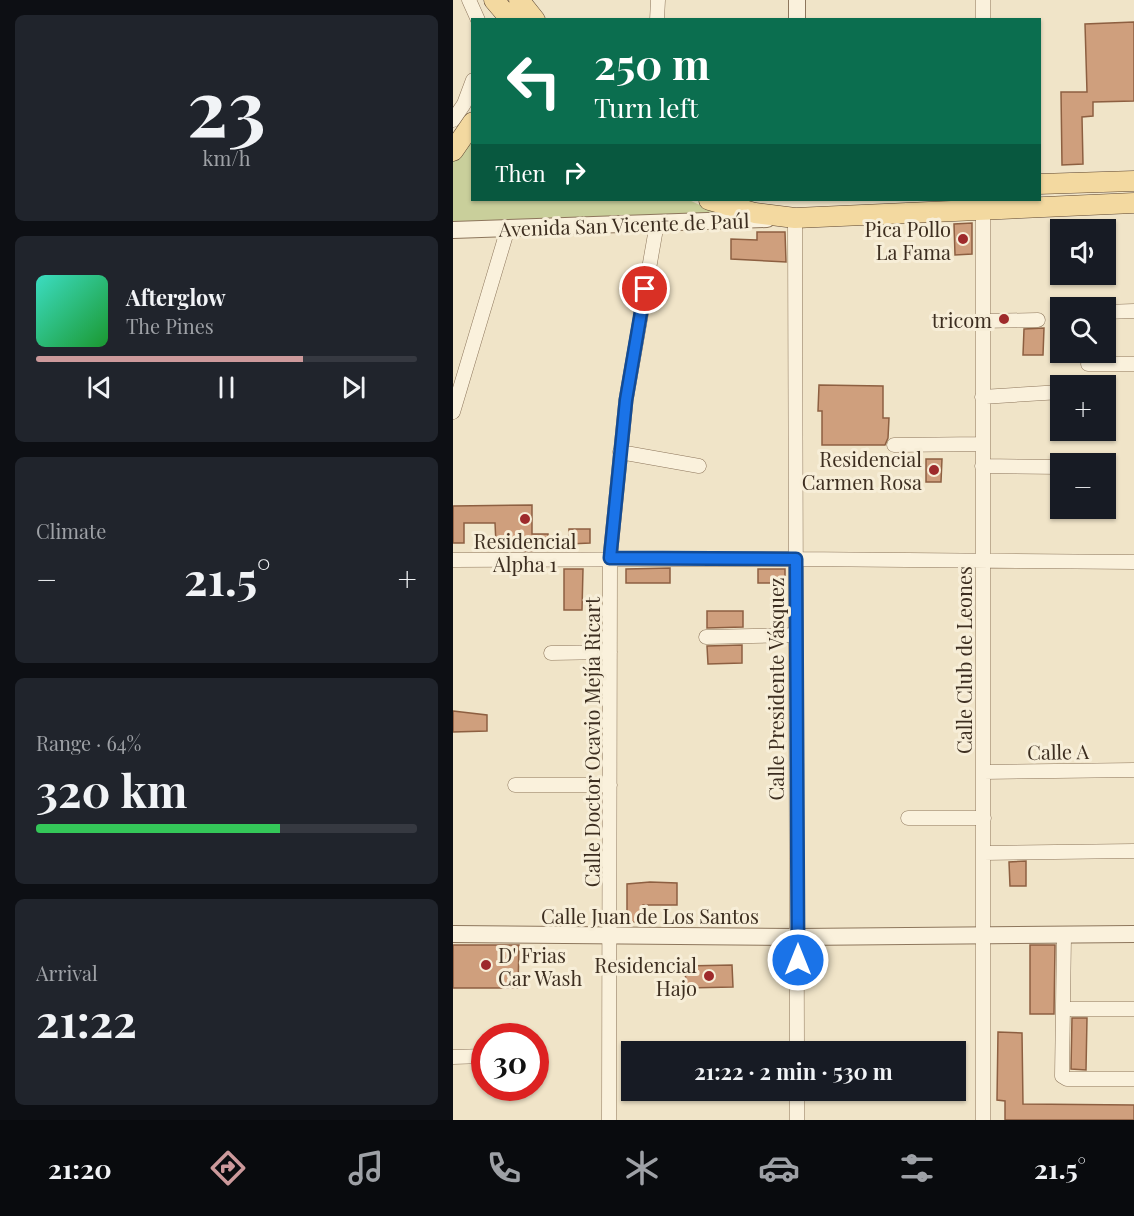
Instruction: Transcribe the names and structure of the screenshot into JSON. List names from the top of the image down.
{
  "streets": {
    "main road": ["Avenida San Vicente de Paúl"],
    "street": [
      "Calle Club de Leones",
      "Calle Presidente Vásquez",
      "Calle Doctor Ocavio Mejía Ricart",
      "Calle A",
      "Calle Juan de Los Santos"
    ]
  },
  "crossings": [
    ["Avenida San Vicente de Paúl", "Calle Club de Leones"],
    ["Avenida San Vicente de Paúl", "Calle Presidente Vásquez"],
    ["Avenida San Vicente de Paúl", "Calle Doctor Ocavio Mejía Ricart"],
    ["Calle Club de Leones", "Calle A"],
    ["Calle Club de Leones", "Calle Juan de Los Santos"],
    ["Calle Presidente Vásquez", "Calle Juan de Los Santos"],
    ["Calle Doctor Ocavio Mejía Ricart", "Calle Juan de Los Santos"]
  ],
  "places": [
    "Pica Pollo La Fama",
    "tricom",
    "Residencial Carmen Rosa",
    "Residencial Alpha 1",
    "D' Frias Car Wash",
    "Residencial Hajo"
  ],
  "page": {
    "tile": [
      ["23", "km/h"],
      "Climate",
      ["Range · 64%", "320 km"],
      ["Arrival", "21:22"]
    ],
    "turn": ["250 m", "Turn left"],
    "then": "Then",
    "map_buttons": ["+", "−"],
    "song": ["Afterglow", "The Pines"],
    "heat": ["−", "21.5°", "+"],
    "limit": "30",
    "trip": "21:22 · 2 min · 530 m",
    "tabs": ["21:20", "21.5°"]
  }
}
